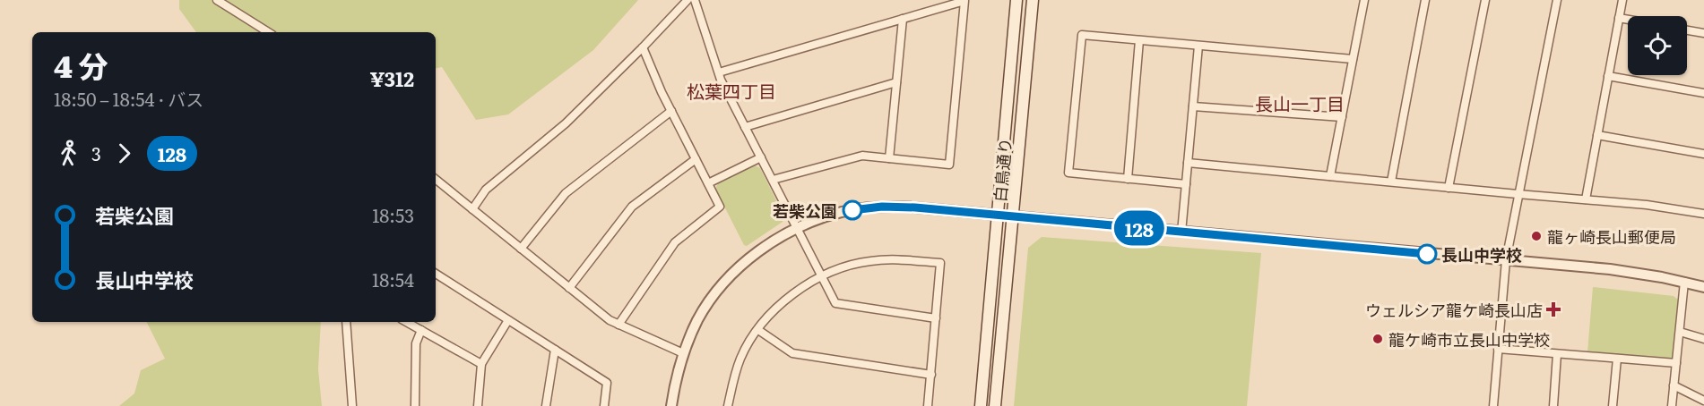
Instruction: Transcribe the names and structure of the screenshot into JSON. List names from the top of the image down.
{
  "streets": {
    "main road": ["白鳥通り"]
  },
  "districts": ["松葉四丁目", "長山一丁目"],
  "places": {
    "other": [
      "若柴公園",
      "龍ヶ崎長山郵便局",
      "長山中学校",
      "龍ケ崎市立長山中学校"
    ],
    "health": ["ウェルシア龍ケ崎長山店"]
  },
  "lines": ["bus line 128"],
  "page": {
    "on_map": "128",
    "heading": ["4 分", "18:50 – 18:54 · バス", "¥312"],
    "legs": ["3", "128"],
    "list": [
      {
        "name": "若柴公園",
        "value": "18:53"
      },
      {
        "name": "長山中学校",
        "value": "18:54"
      }
    ]
  }
}
